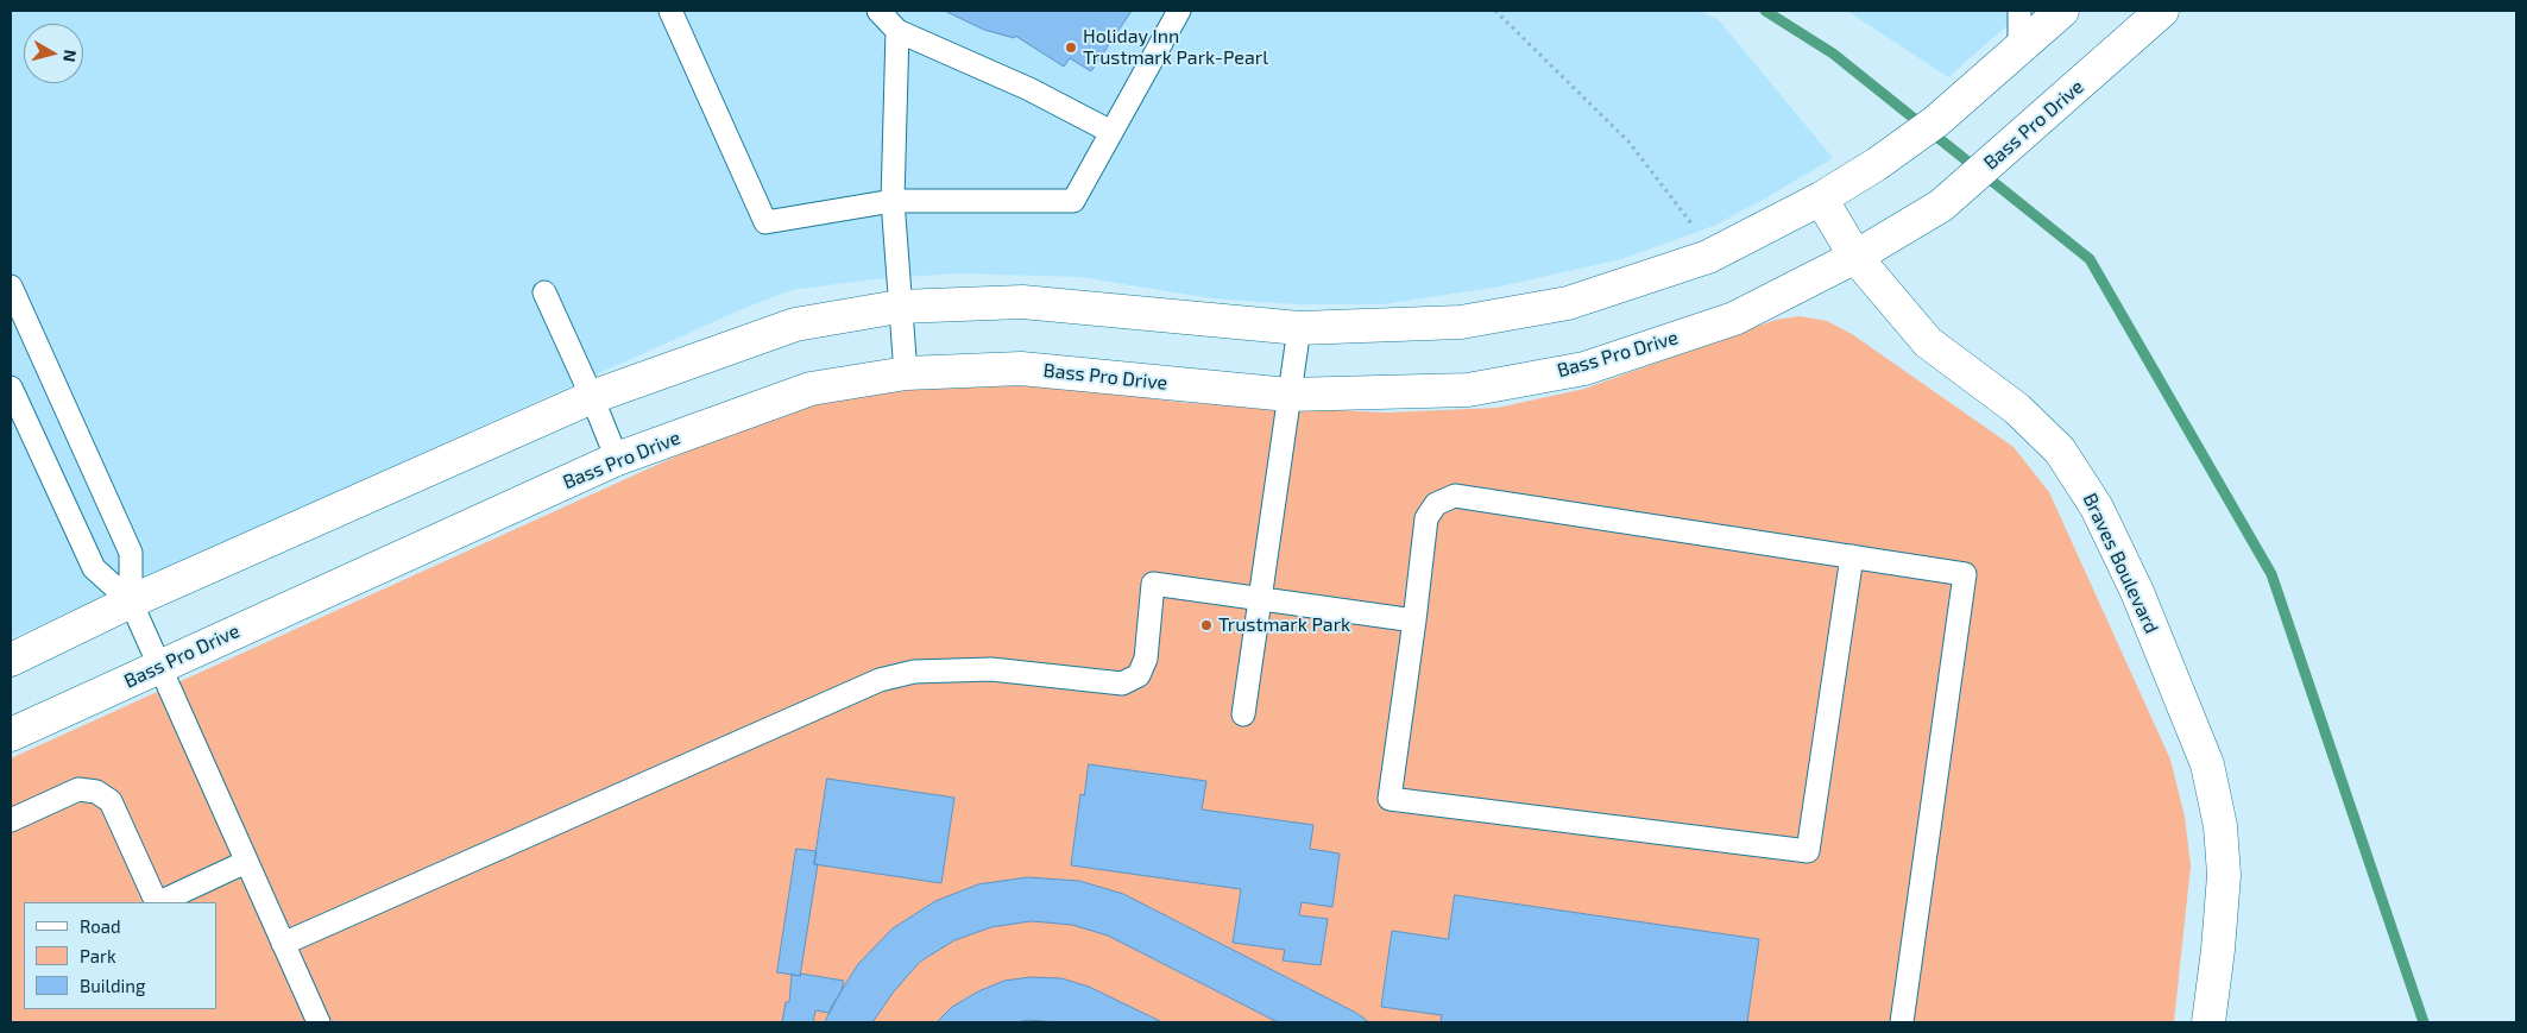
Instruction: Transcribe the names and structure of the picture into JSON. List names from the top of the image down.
{
  "streets": {
    "street": ["Bass Pro Drive", "Braves Boulevard"]
  },
  "crossings": [
    ["Bass Pro Drive", "Braves Boulevard"]
  ],
  "places": ["Holiday Inn Trustmark Park-Pearl", "Trustmark Park"],
  "legend": ["Road", "Park", "Building"],
  "north": "right"
}
